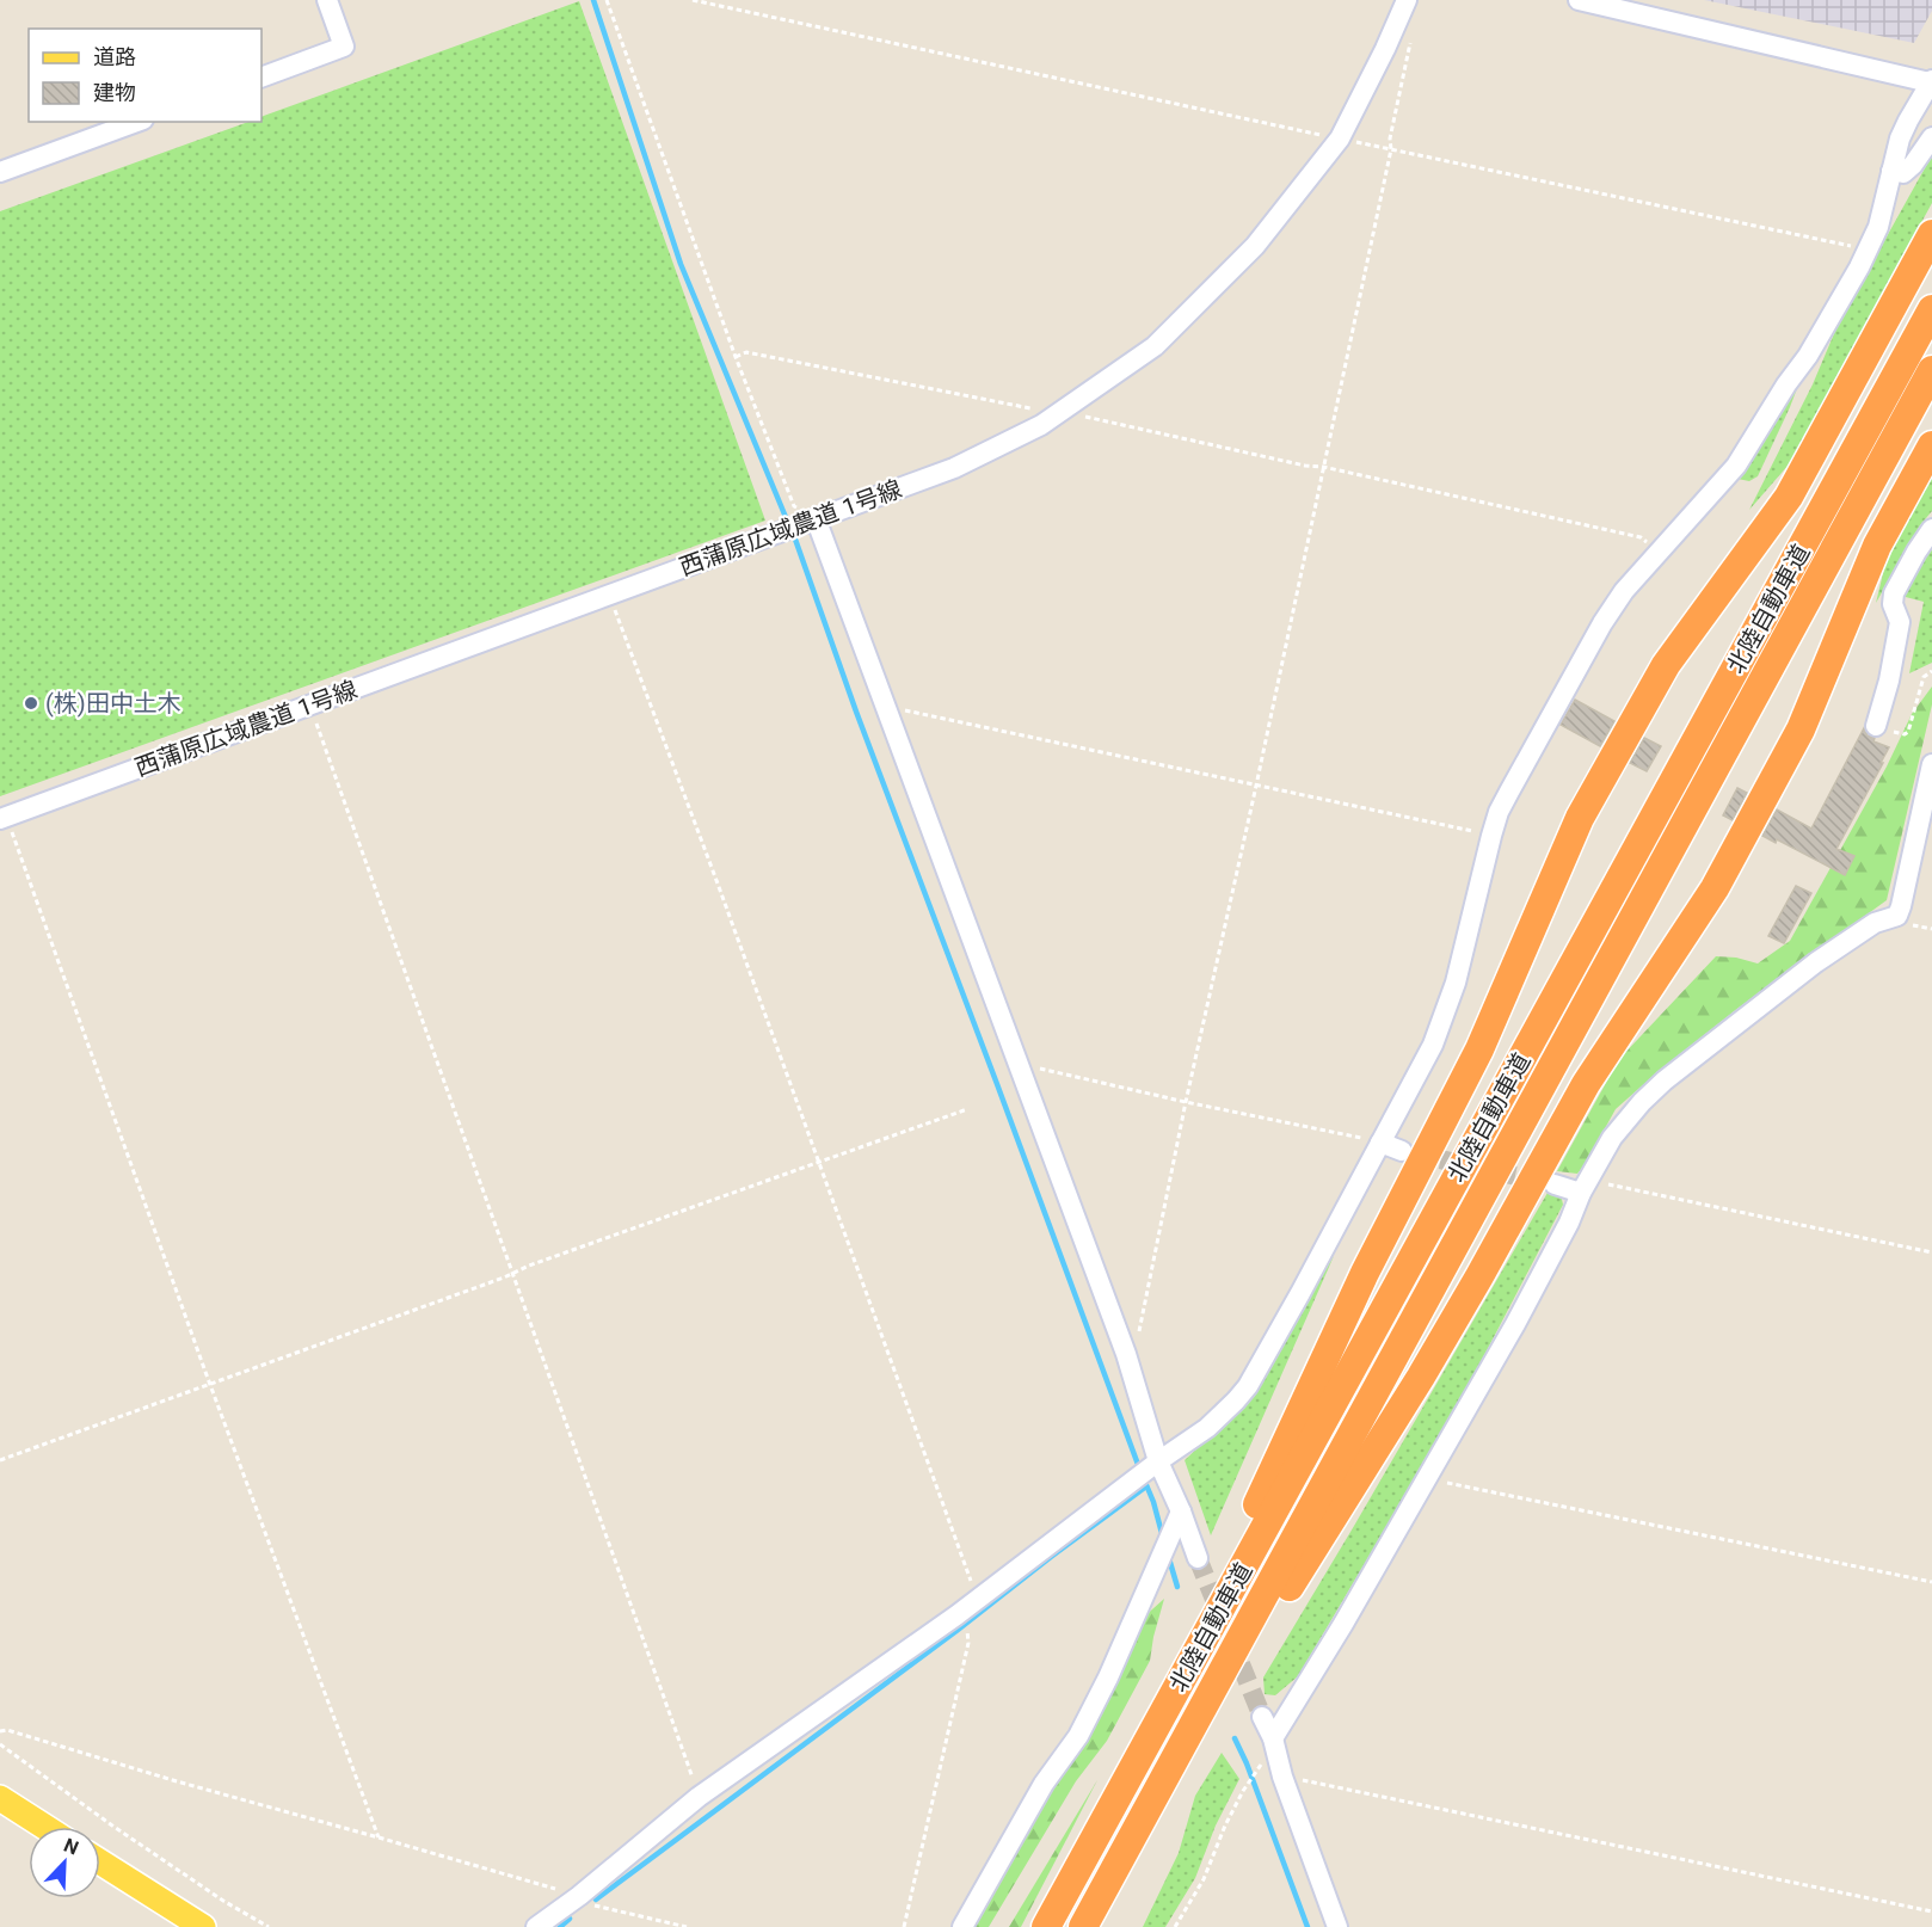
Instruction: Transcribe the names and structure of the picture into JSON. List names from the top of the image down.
{
  "streets": {
    "highway": ["北陸自動車道"],
    "street": ["西蒲原広域農道 1号線"]
  },
  "places": ["(株)田中土木"],
  "legend": ["道路", "建物"],
  "north": "top right"
}
